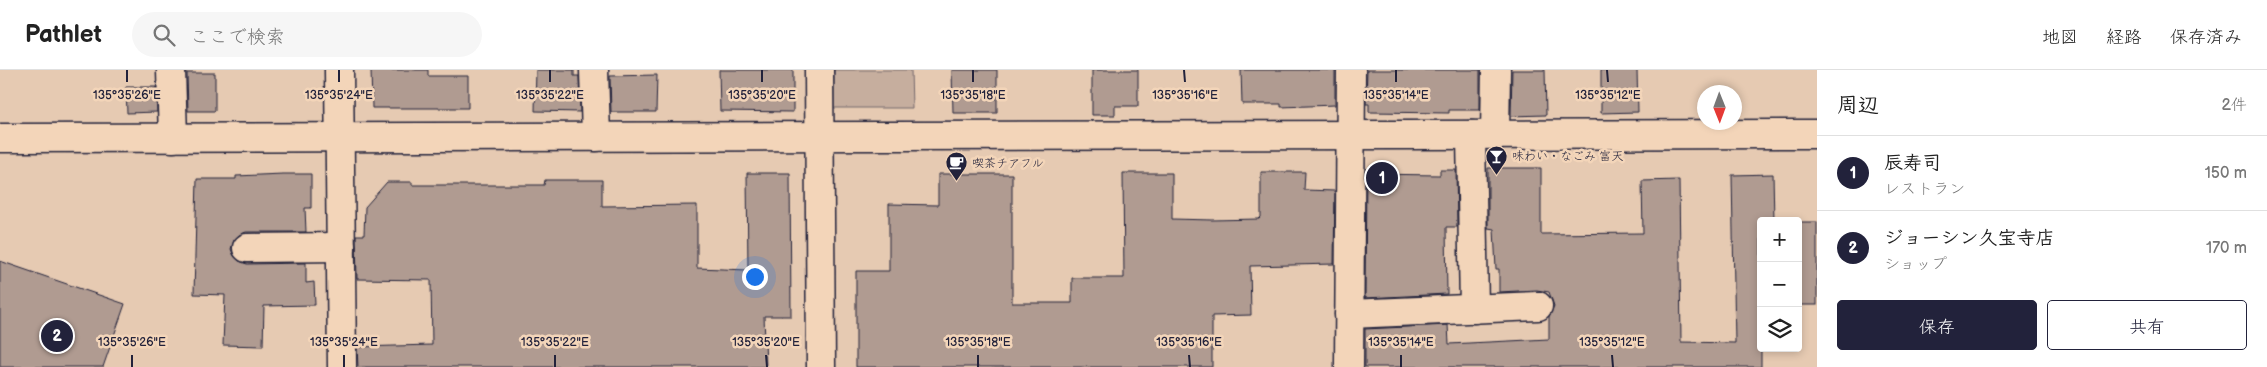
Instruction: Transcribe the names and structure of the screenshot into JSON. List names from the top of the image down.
{
  "places": {
    "bar": ["味わい・なごみ 富天"],
    "cafe": ["喫茶チアフル"]
  },
  "north": "bottom",
  "page": {
    "header": "Pathlet",
    "search": "ここで検索",
    "nav": ["地図", "経路", "保存済み"],
    "heading": ["周辺", "2件"],
    "list": [
      {
        "mark": "1",
        "name": "辰寿司",
        "note": "レストラン",
        "value": "150 m"
      },
      {
        "mark": "2",
        "name": "ジョーシン久宝寺店",
        "note": "ショップ",
        "value": "170 m"
      }
    ],
    "pins": ["1", "2"],
    "map_buttons": ["+", "−"],
    "buttons": ["保存", "共有"]
  },
  "coordinates": [
    "135°35'26\"E",
    "135°35'24\"E",
    "135°35'22\"E",
    "135°35'20\"E",
    "135°35'18\"E",
    "135°35'16\"E",
    "135°35'14\"E",
    "135°35'12\"E"
  ]
}
